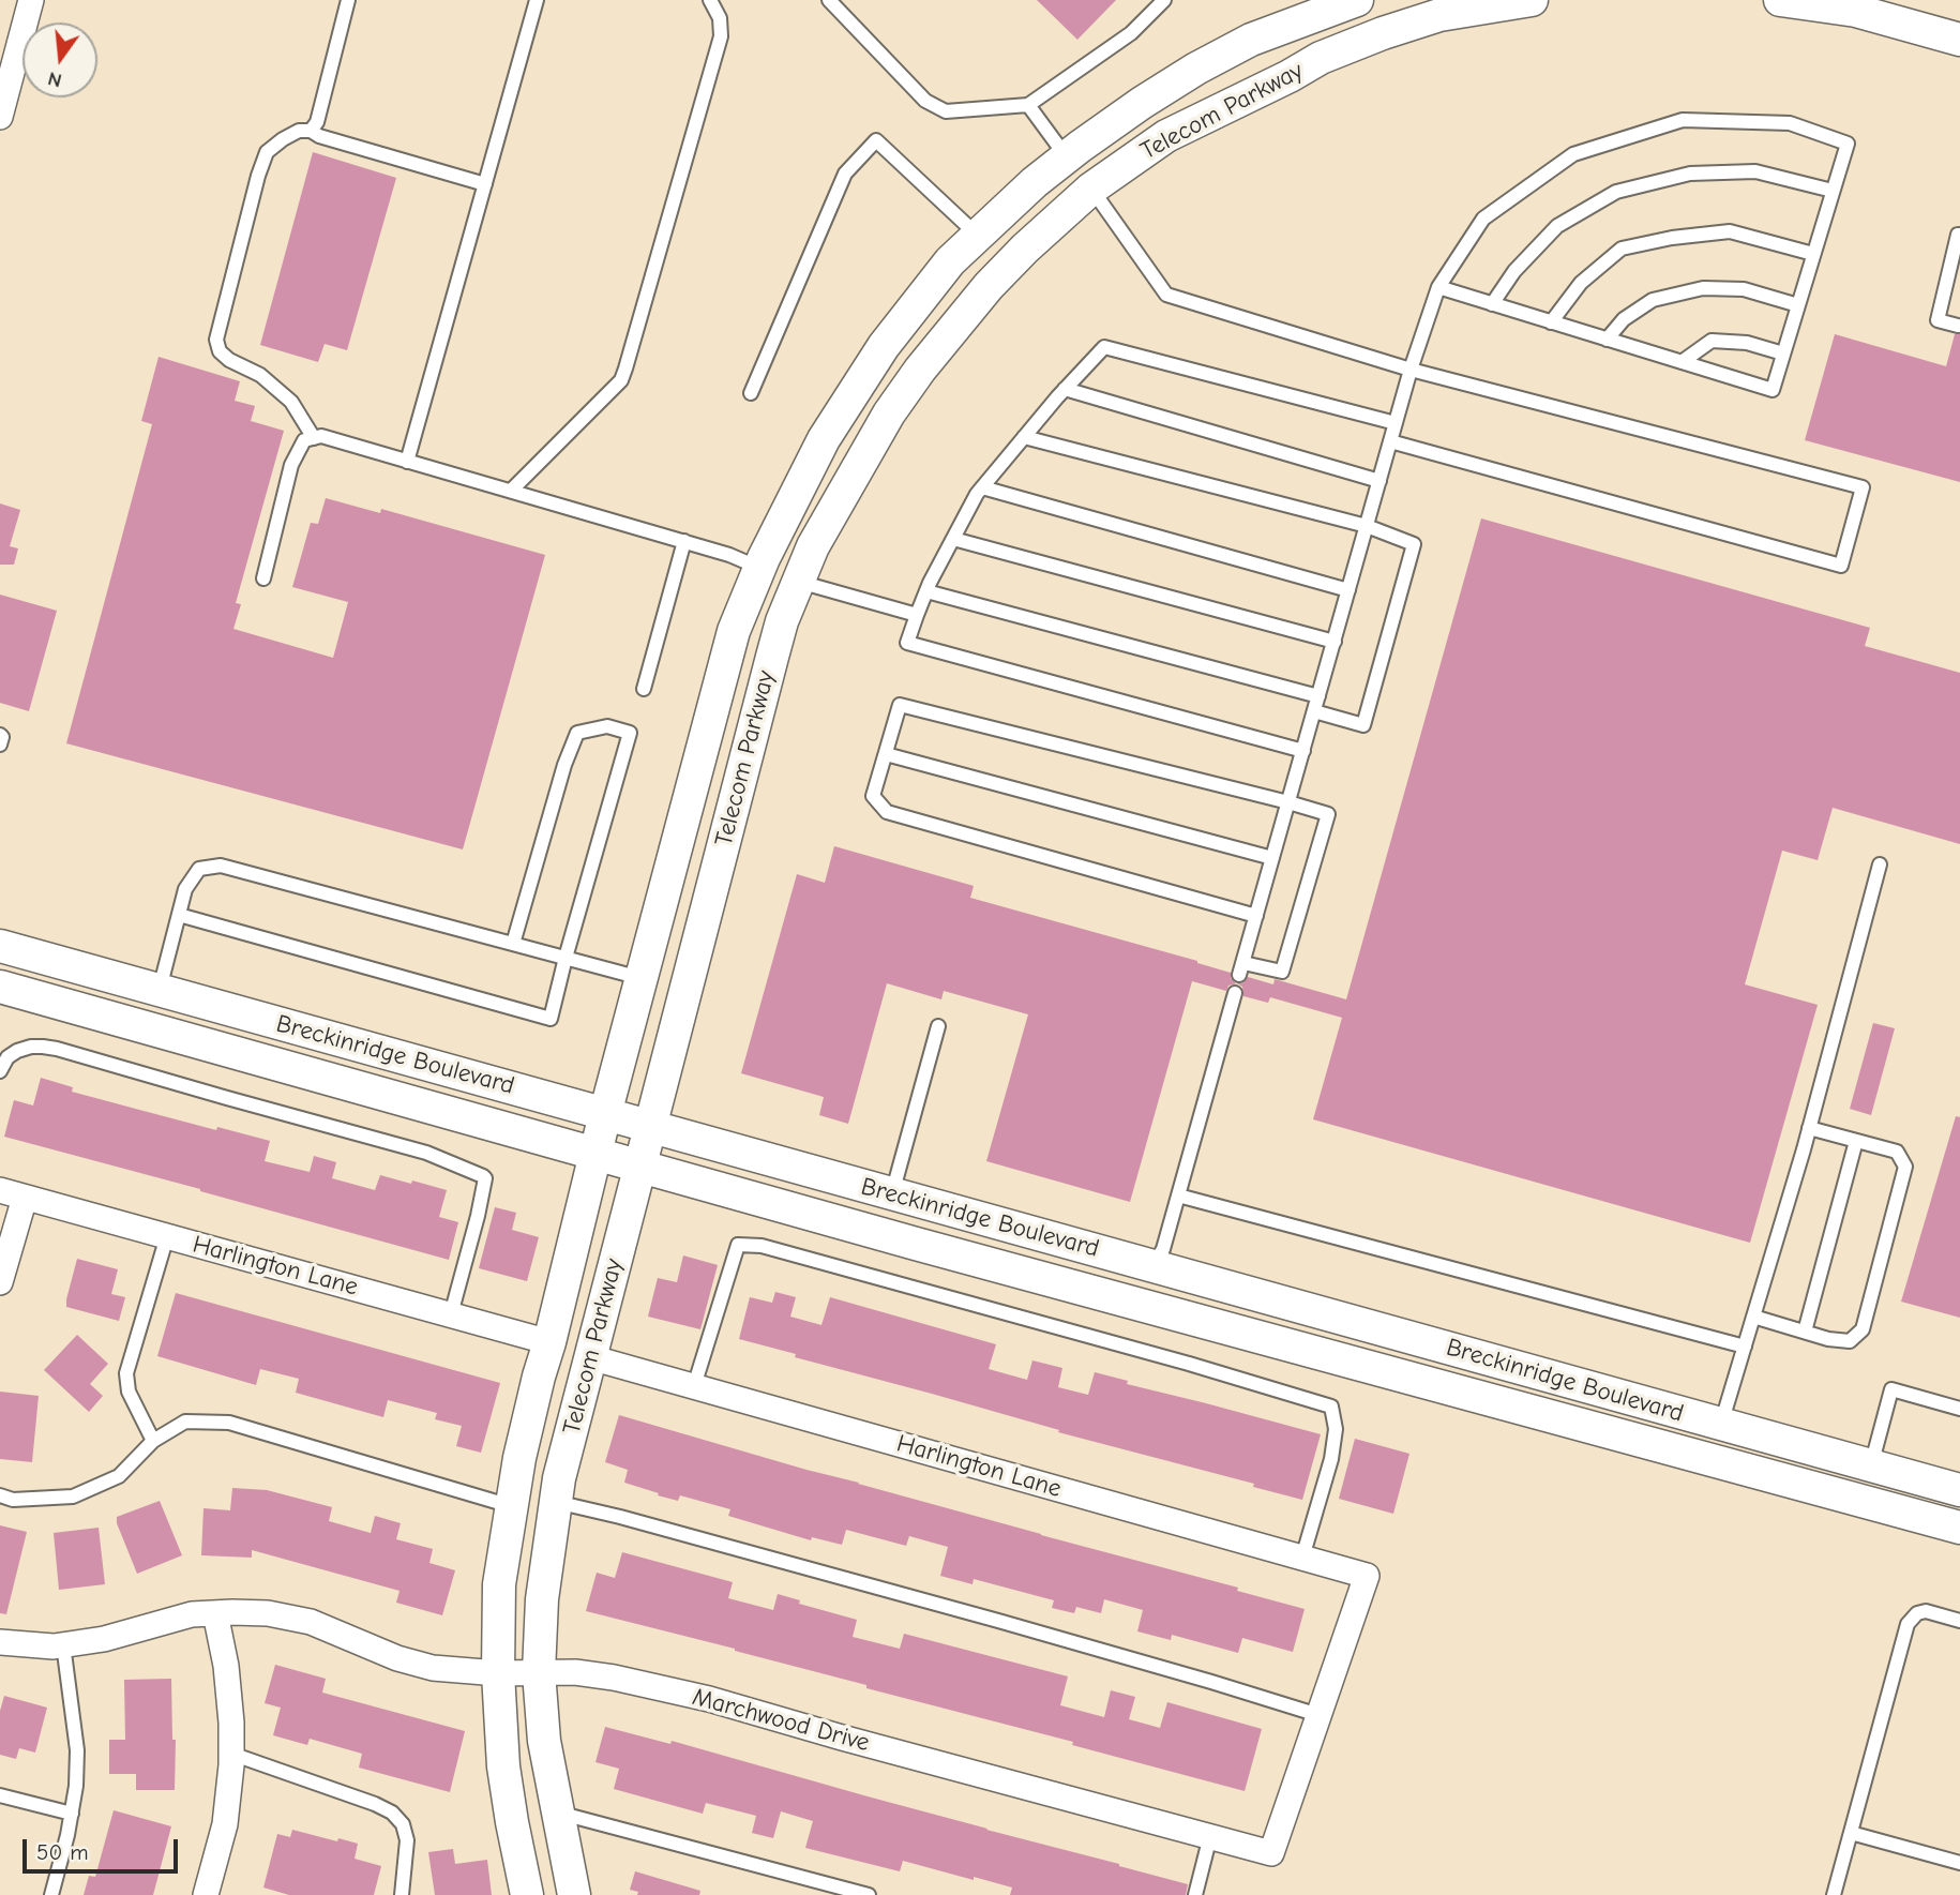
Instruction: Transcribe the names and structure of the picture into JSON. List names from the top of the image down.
{
  "streets": {
    "street": [
      "Telecom Parkway",
      "Breckinridge Boulevard",
      "Harlington Lane",
      "Marchwood Drive"
    ]
  },
  "crossings": [
    ["Telecom Parkway", "Breckinridge Boulevard"],
    ["Telecom Parkway", "Harlington Lane"],
    ["Telecom Parkway", "Marchwood Drive"],
    ["Harlington Lane", "Marchwood Drive"]
  ],
  "scale_bar": "50 m",
  "north": "bottom"
}
